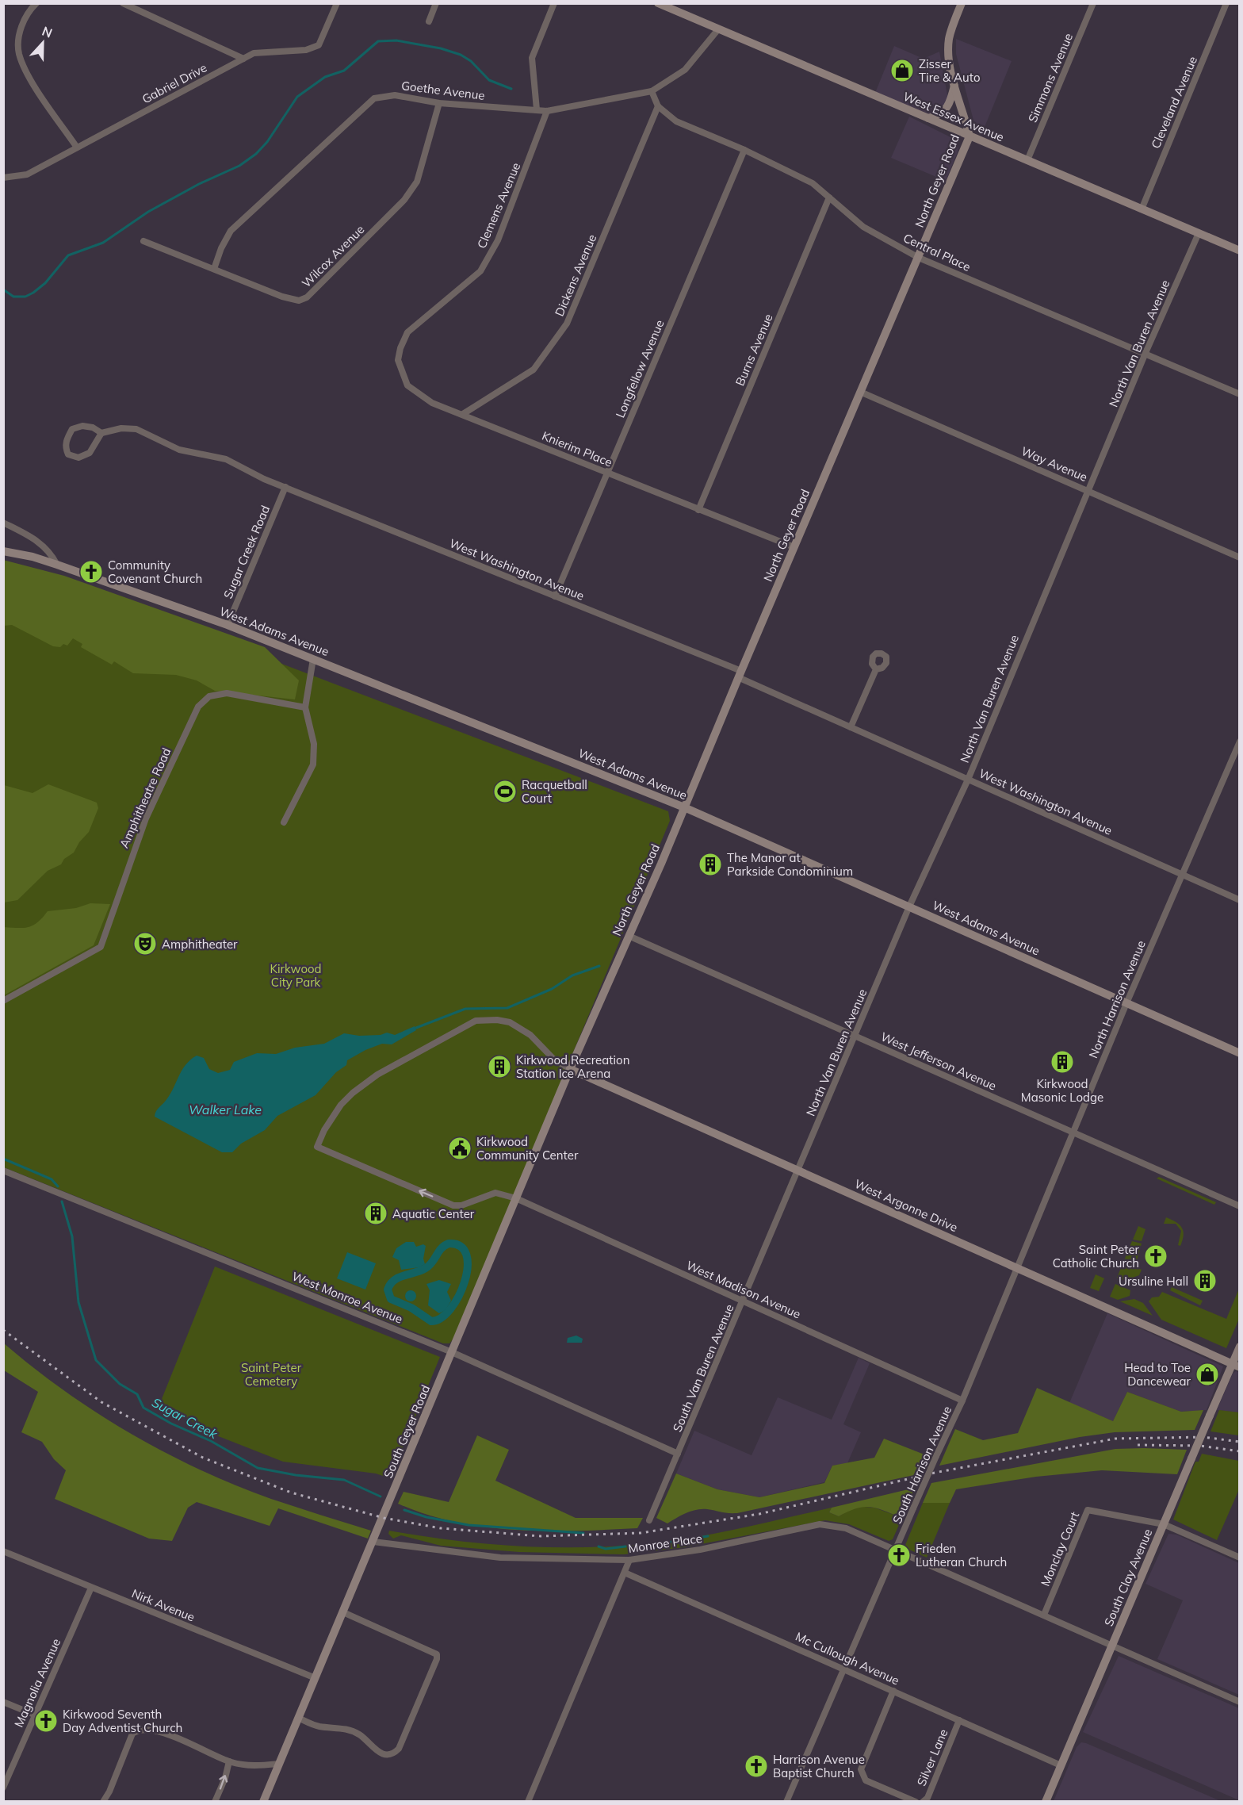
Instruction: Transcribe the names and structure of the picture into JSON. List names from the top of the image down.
{
  "streets": {
    "street": [
      "Simmons Avenue",
      "Gabriel Drive",
      "Goethe Avenue",
      "Cleveland Avenue",
      "West Essex Avenue",
      "North Geyer Road",
      "Clemens Avenue",
      "Central Place",
      "Wilcox Avenue",
      "Dickens Avenue",
      "North Van Buren Avenue",
      "Burns Avenue",
      "Longfellow Avenue",
      "Knierim Place",
      "Way Avenue",
      "Sugar Creek Road",
      "West Washington Avenue",
      "West Adams Avenue",
      "Amphitheatre Road",
      "North Harrison Avenue",
      "West Jefferson Avenue",
      "West Argonne Drive",
      "West Madison Avenue",
      "West Monroe Avenue",
      "South Van Buren Avenue",
      "South Geyer Road",
      "South Harrison Avenue",
      "Monroe Place",
      "Monclay Court",
      "South Clay Avenue",
      "Nirk Avenue",
      "Mc Cullough Avenue",
      "Magnolia Avenue",
      "Silver Lane"
    ]
  },
  "crossings": [
    ["Simmons Avenue", "West Essex Avenue"],
    ["Goethe Avenue", "West Essex Avenue"],
    ["Goethe Avenue", "Clemens Avenue"],
    ["Goethe Avenue", "Central Place"],
    ["Goethe Avenue", "Wilcox Avenue"],
    ["Cleveland Avenue", "West Essex Avenue"],
    ["West Essex Avenue", "North Geyer Road"],
    ["West Essex Avenue", "North Van Buren Avenue"],
    ["North Geyer Road", "Central Place"],
    ["North Geyer Road", "Knierim Place"],
    ["North Geyer Road", "Way Avenue"],
    ["North Geyer Road", "West Washington Avenue"],
    ["North Geyer Road", "West Adams Avenue"],
    ["North Geyer Road", "West Jefferson Avenue"],
    ["North Geyer Road", "West Argonne Drive"],
    ["North Geyer Road", "West Madison Avenue"],
    ["North Geyer Road", "South Geyer Road"],
    ["Clemens Avenue", "Knierim Place"],
    ["Central Place", "Dickens Avenue"],
    ["Central Place", "North Van Buren Avenue"],
    ["Central Place", "Burns Avenue"],
    ["Central Place", "Longfellow Avenue"],
    ["Dickens Avenue", "Knierim Place"],
    ["North Van Buren Avenue", "Way Avenue"],
    ["North Van Buren Avenue", "West Washington Avenue"],
    ["North Van Buren Avenue", "West Adams Avenue"],
    ["North Van Buren Avenue", "West Jefferson Avenue"],
    ["North Van Buren Avenue", "West Argonne Drive"],
    ["North Van Buren Avenue", "South Van Buren Avenue"],
    ["Burns Avenue", "Knierim Place"],
    ["Longfellow Avenue", "Knierim Place"],
    ["Longfellow Avenue", "West Washington Avenue"],
    ["Sugar Creek Road", "West Washington Avenue"],
    ["Sugar Creek Road", "West Adams Avenue"],
    ["West Washington Avenue", "North Harrison Avenue"],
    ["West Adams Avenue", "North Harrison Avenue"],
    ["North Harrison Avenue", "West Jefferson Avenue"],
    ["North Harrison Avenue", "West Argonne Drive"],
    ["North Harrison Avenue", "South Harrison Avenue"],
    ["West Argonne Drive", "West Madison Avenue"],
    ["West Argonne Drive", "South Van Buren Avenue"],
    ["West Argonne Drive", "South Geyer Road"],
    ["West Argonne Drive", "South Harrison Avenue"],
    ["West Argonne Drive", "South Clay Avenue"],
    ["West Madison Avenue", "South Van Buren Avenue"],
    ["West Madison Avenue", "South Geyer Road"],
    ["West Madison Avenue", "South Harrison Avenue"],
    ["West Monroe Avenue", "South Van Buren Avenue"],
    ["West Monroe Avenue", "South Geyer Road"],
    ["South Geyer Road", "Monroe Place"],
    ["South Geyer Road", "Nirk Avenue"],
    ["South Harrison Avenue", "Monroe Place"],
    ["South Harrison Avenue", "Mc Cullough Avenue"],
    ["Monclay Court", "South Clay Avenue"],
    ["South Clay Avenue", "Mc Cullough Avenue"],
    ["Nirk Avenue", "Magnolia Avenue"],
    ["Mc Cullough Avenue", "Silver Lane"]
  ],
  "water": ["Walker Lake", "Sugar Creek"],
  "parks": ["Kirkwood City Park", "Saint Peter Cemetery"],
  "places": {
    "shop": ["Zisser Tire & Auto", "Head to Toe Dancewear"],
    "church": [
      "Community Covenant Church",
      "Saint Peter Catholic Church",
      "Frieden Lutheran Church",
      "Kirkwood Seventh Day Adventist Church",
      "Harrison Avenue Baptist Church"
    ],
    "sports": ["Racquetball Court"],
    "building": [
      "The Manor at Parkside Condominium",
      "Kirkwood Masonic Lodge",
      "Kirkwood Recreation Station Ice Arena",
      "Aquatic Center",
      "Ursuline Hall"
    ],
    "theatre": ["Amphitheater"],
    "public building": ["Kirkwood Community Center"]
  },
  "north": "top"
}
